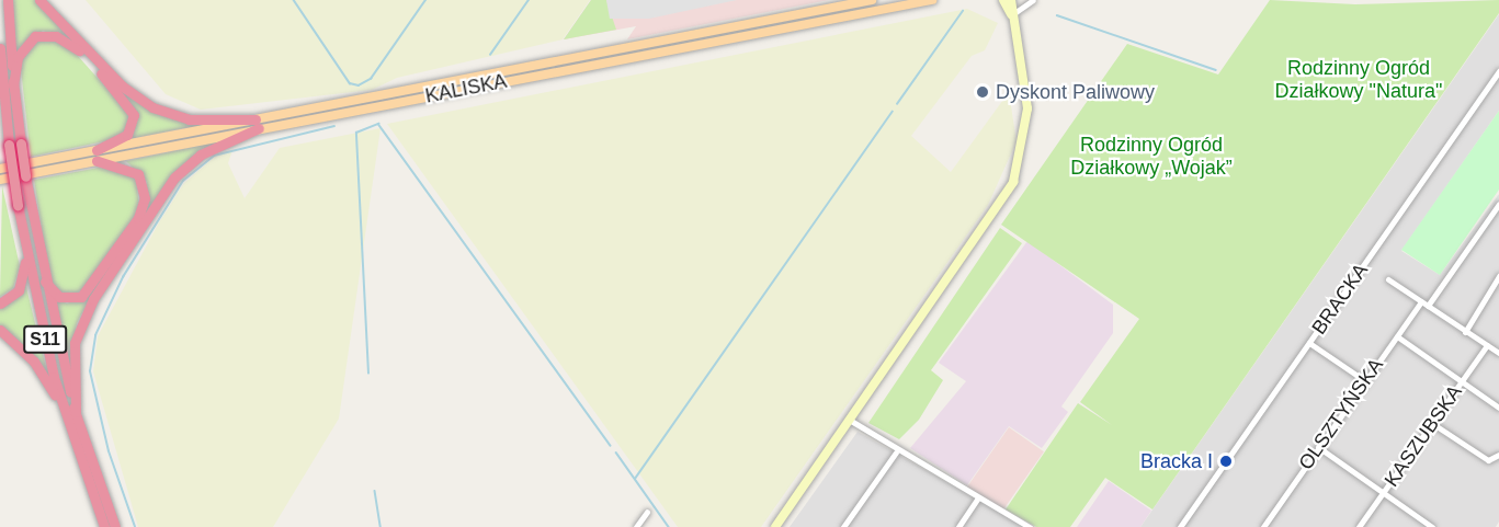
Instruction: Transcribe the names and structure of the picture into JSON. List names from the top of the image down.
{
  "streets": {
    "highway": ["S11"],
    "main road": ["KALISKA"],
    "street": ["BRACKA", "OLSZTYŃSKA", "KASZUBSKA"]
  },
  "parks": ["Rodzinny Ogród Działkowy \"Natura\"", "Rodzinny Ogród Działkowy „Wojak”"],
  "places": ["Dyskont Paliwowy", "Bracka I"]
}
